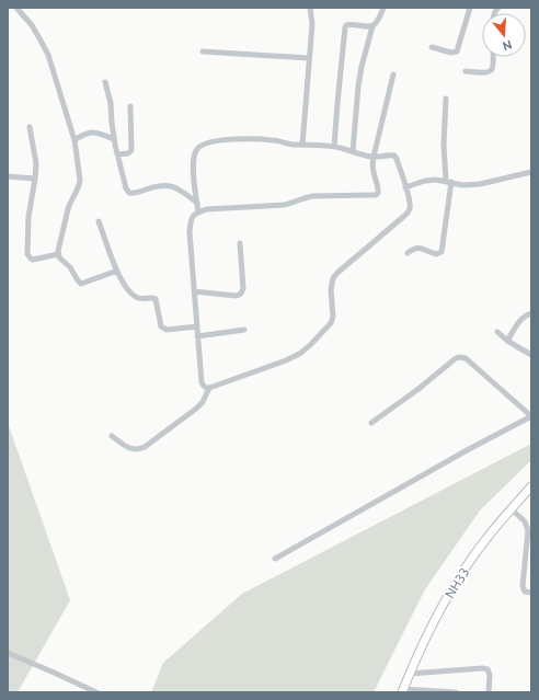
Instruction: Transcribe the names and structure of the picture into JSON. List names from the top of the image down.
{
  "streets": {
    "main road": ["NH33"]
  },
  "north": "bottom"
}
